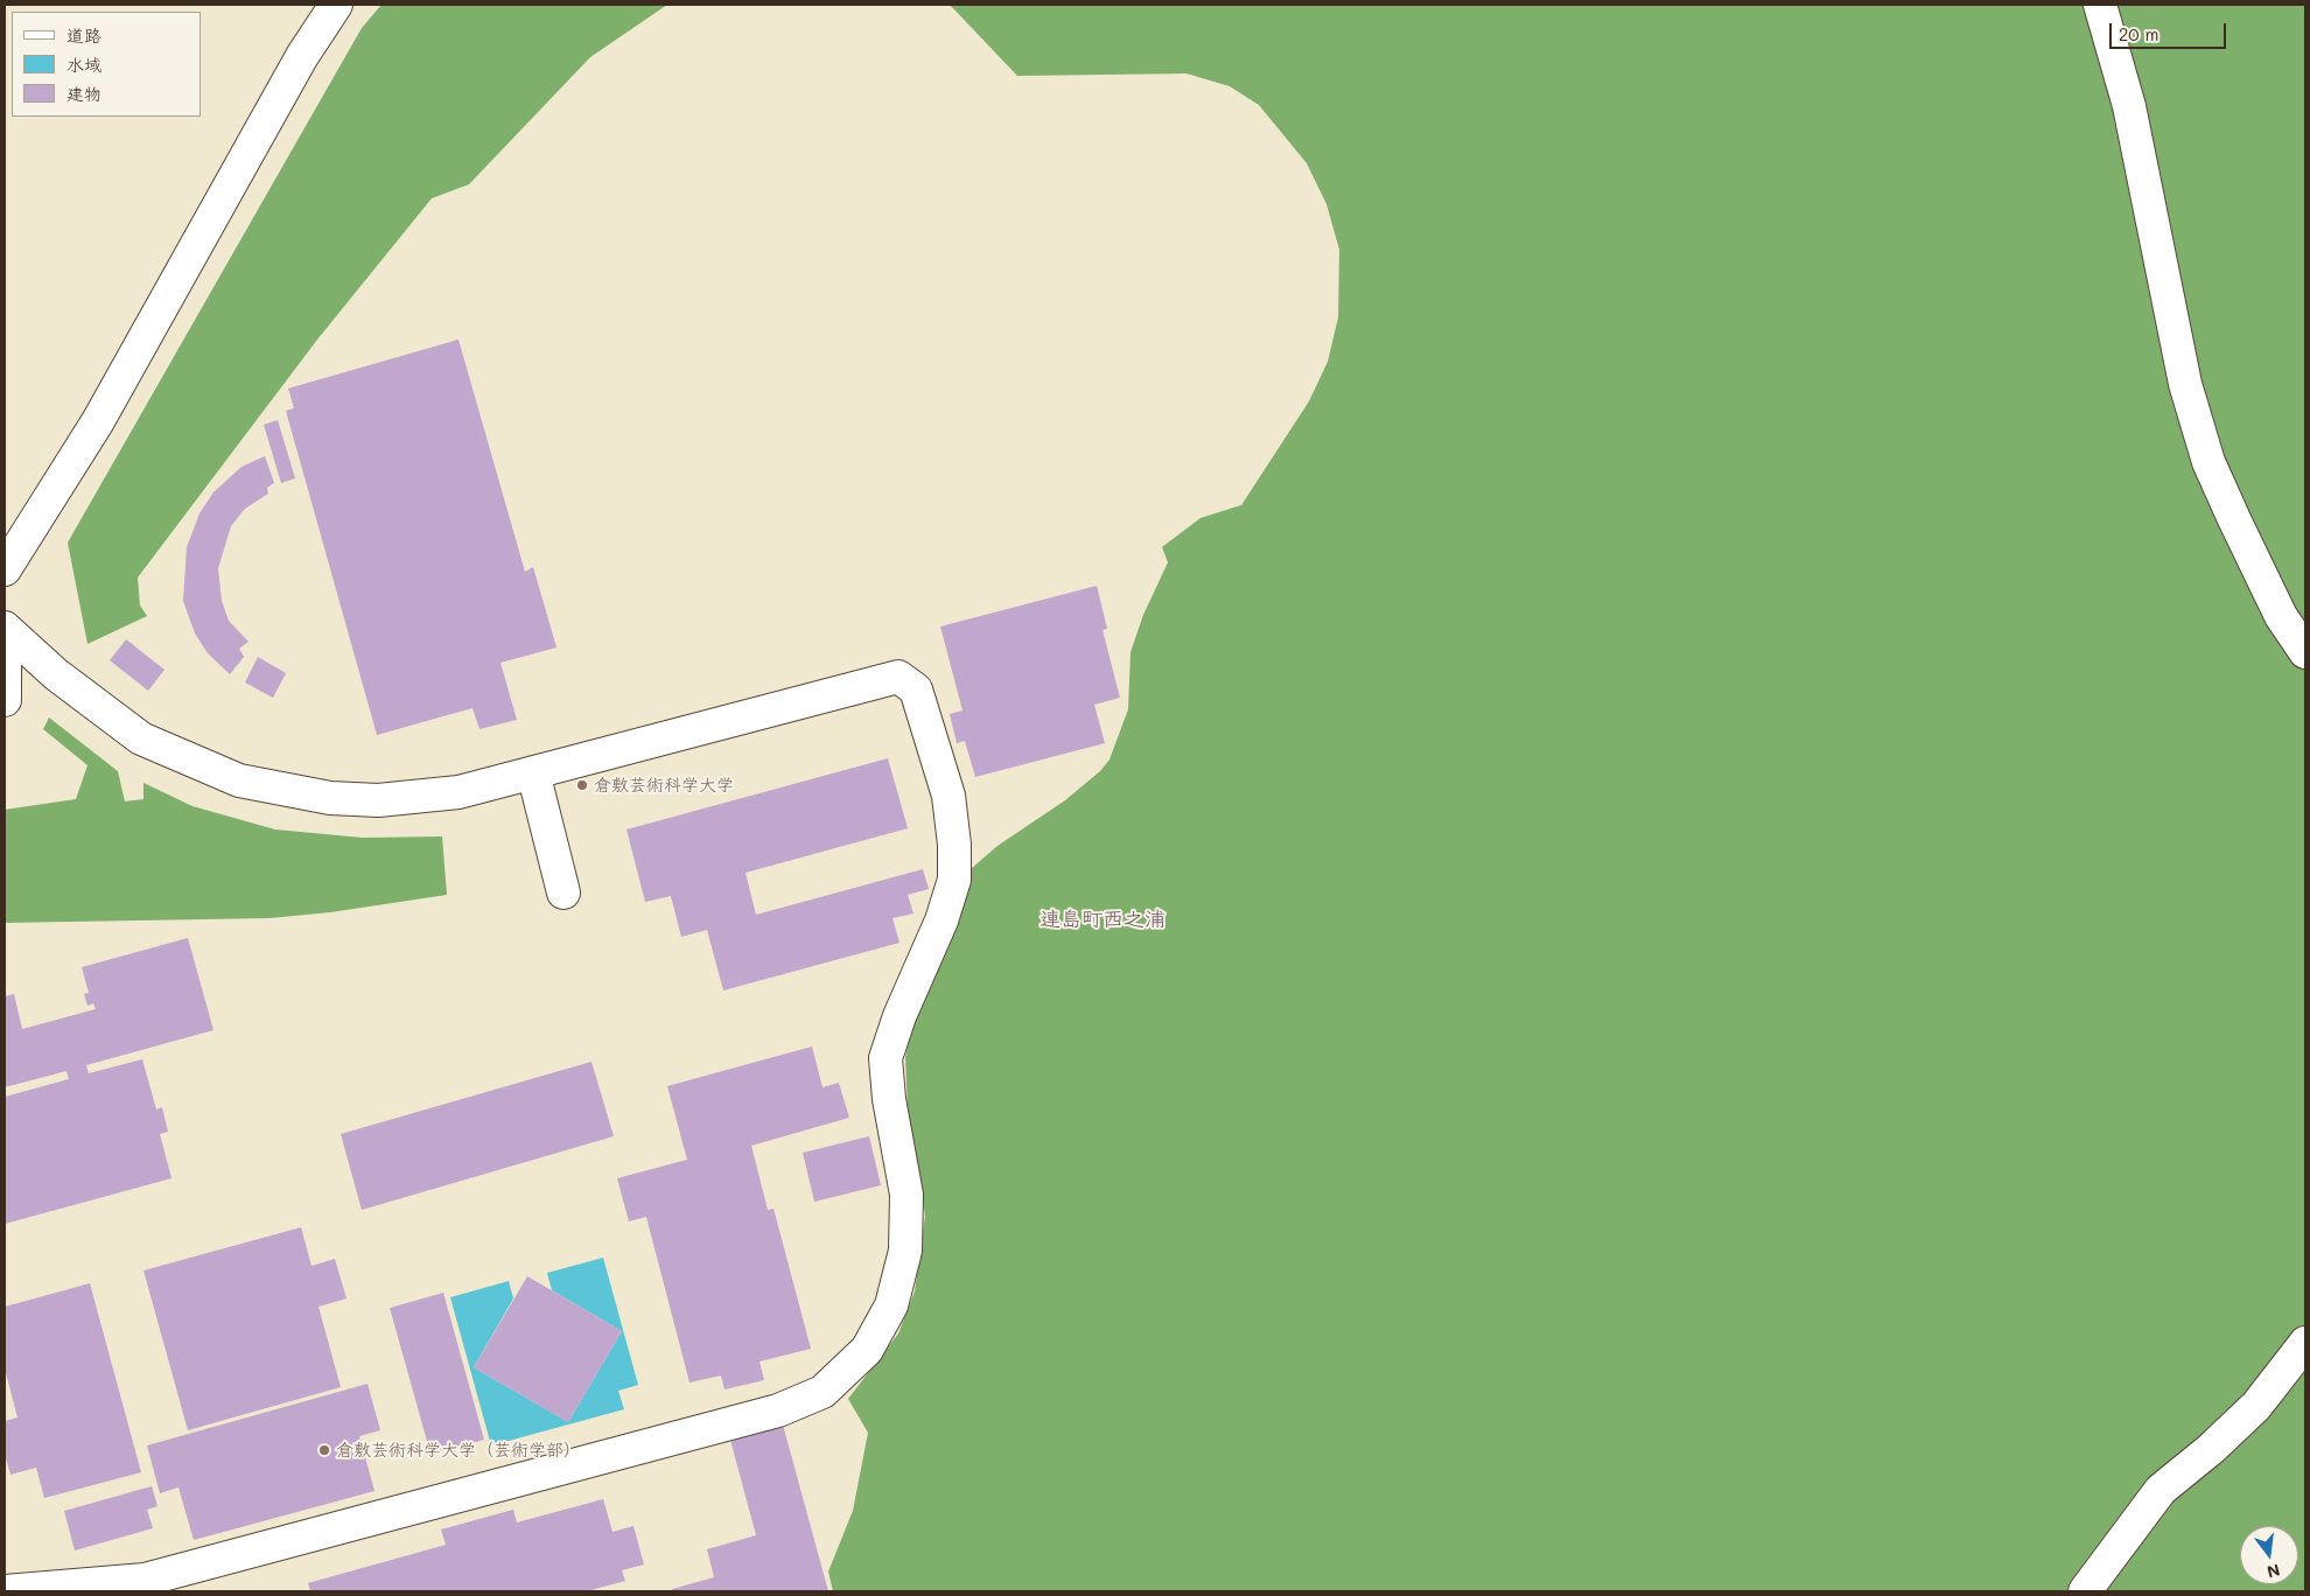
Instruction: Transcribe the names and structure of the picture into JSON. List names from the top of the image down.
{
  "districts": ["連島町西之浦"],
  "places": ["倉敷芸術科学大学", "倉敷芸術科学大学（芸術学部）"],
  "legend": ["道路", "水域", "建物"],
  "scale_bar": "20 m",
  "north": "bottom"
}
